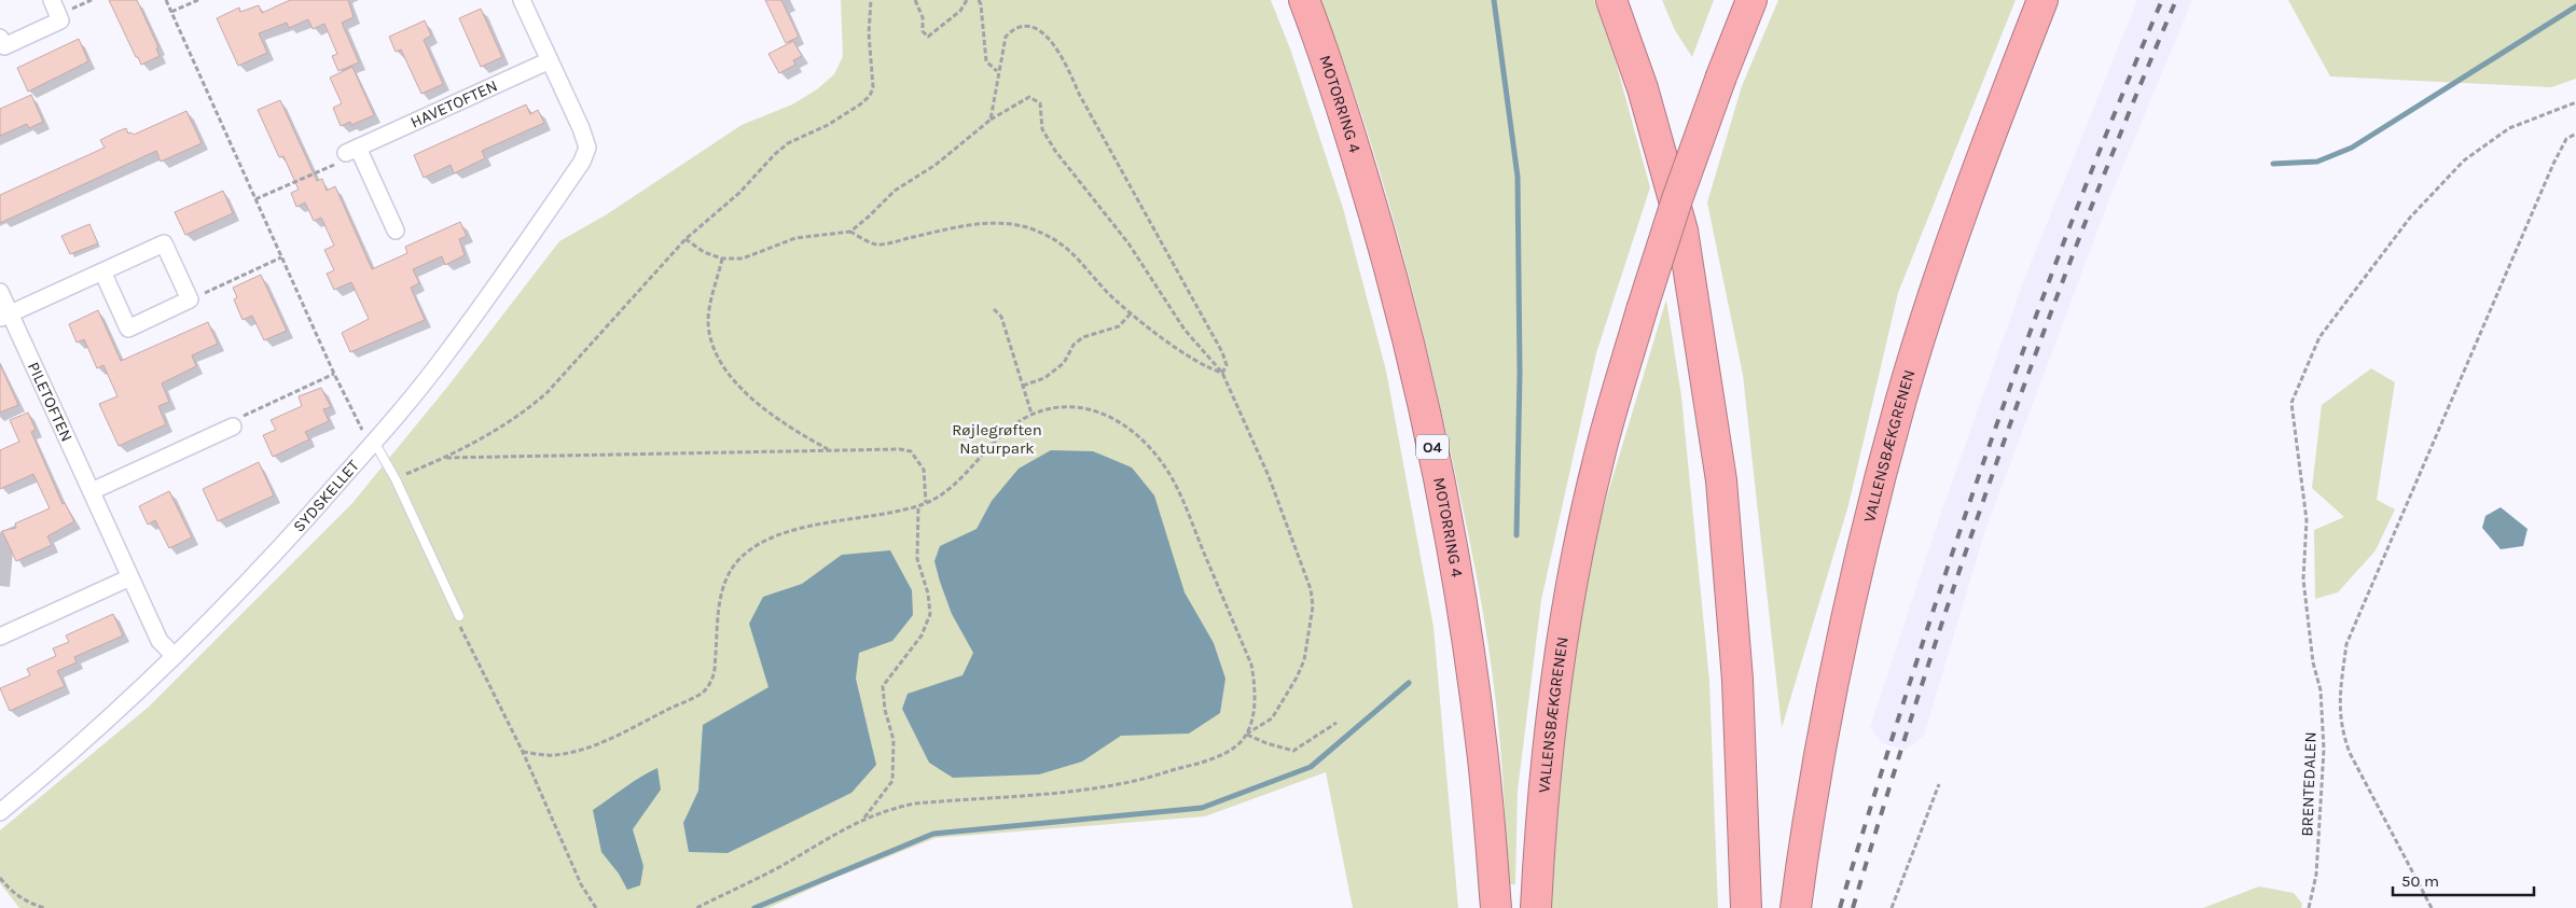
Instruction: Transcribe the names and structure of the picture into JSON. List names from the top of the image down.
{
  "streets": {
    "highway": ["MOTORRING 4", "VALLENSBÆKGRENEN", "O4"],
    "street": ["HAVETOFTEN", "PILETOFTEN", "SYDSKELLET"],
    "path": ["BRENTEDALEN"]
  },
  "crossings": [
    ["HAVETOFTEN", "SYDSKELLET"],
    ["PILETOFTEN", "SYDSKELLET"]
  ],
  "parks": ["Røjlegrøften Naturpark"],
  "scale_bar": "50 m"
}
